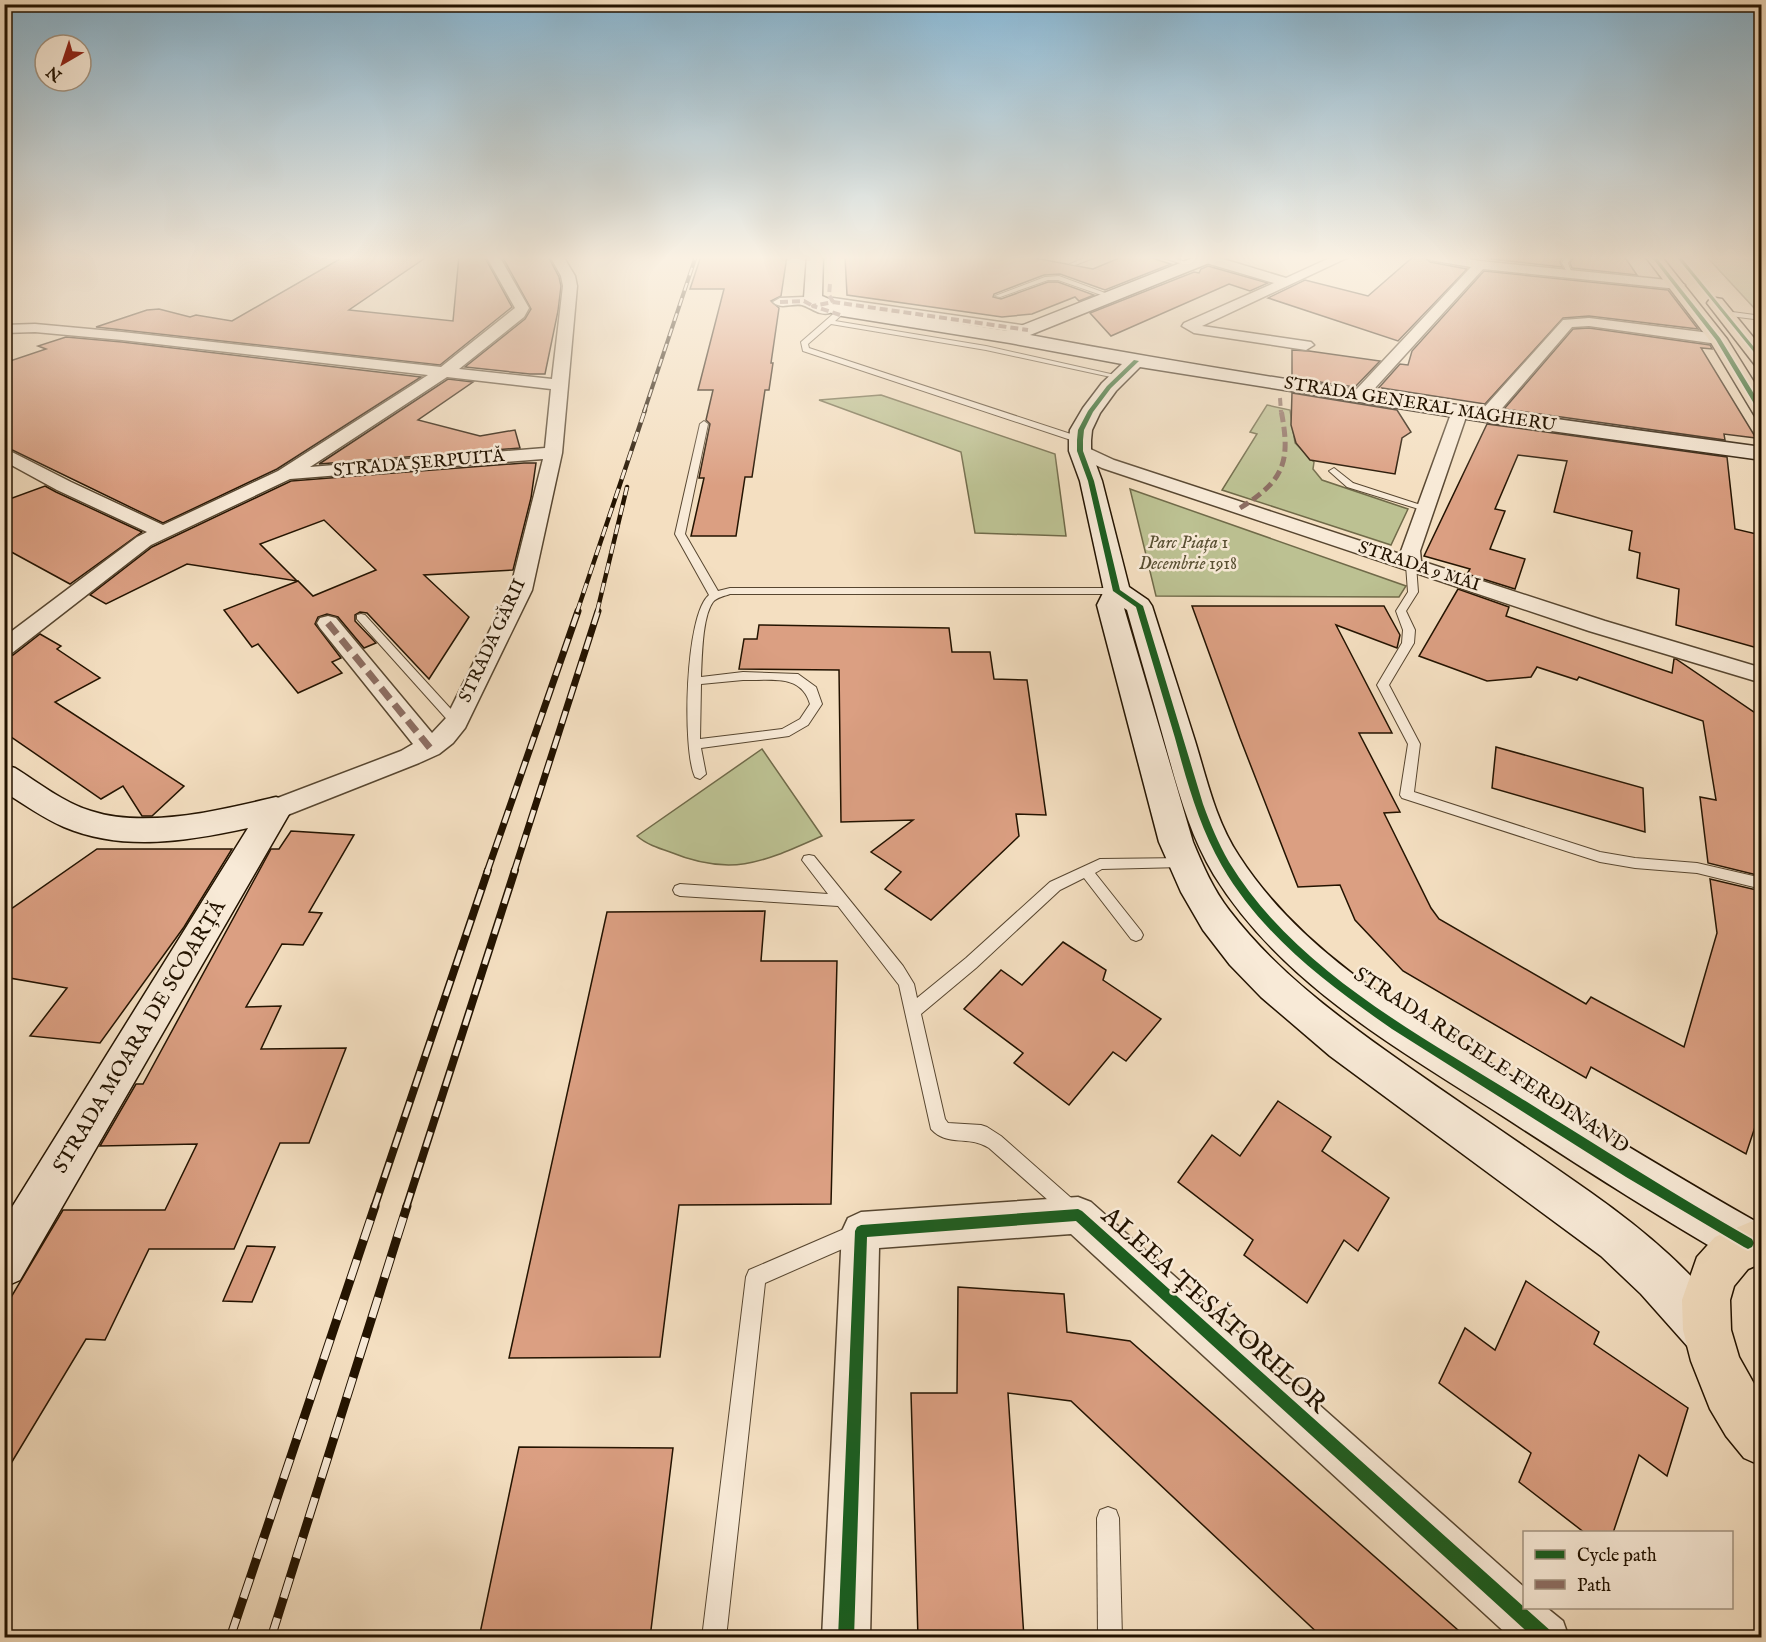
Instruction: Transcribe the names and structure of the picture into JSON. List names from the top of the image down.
{
  "streets": {
    "street": [
      "STRADA GENERAL MAGHERU",
      "STRADA ȘERPUITĂ",
      "STRADA 9 MAI",
      "STRADA GĂRII",
      "STRADA MOARA DE SCOARȚĂ",
      "STRADA REGELE FERDINAND",
      "ALEEA ȚESĂTORILOR"
    ]
  },
  "crossings": [
    ["STRADA ȘERPUITĂ", "STRADA GĂRII"],
    ["STRADA GĂRII", "STRADA MOARA DE SCOARȚĂ"]
  ],
  "parks": ["Parc Piața 1 Decembrie 1918"],
  "legend": ["Cycle path", "Path"],
  "north": "bottom left"
}
